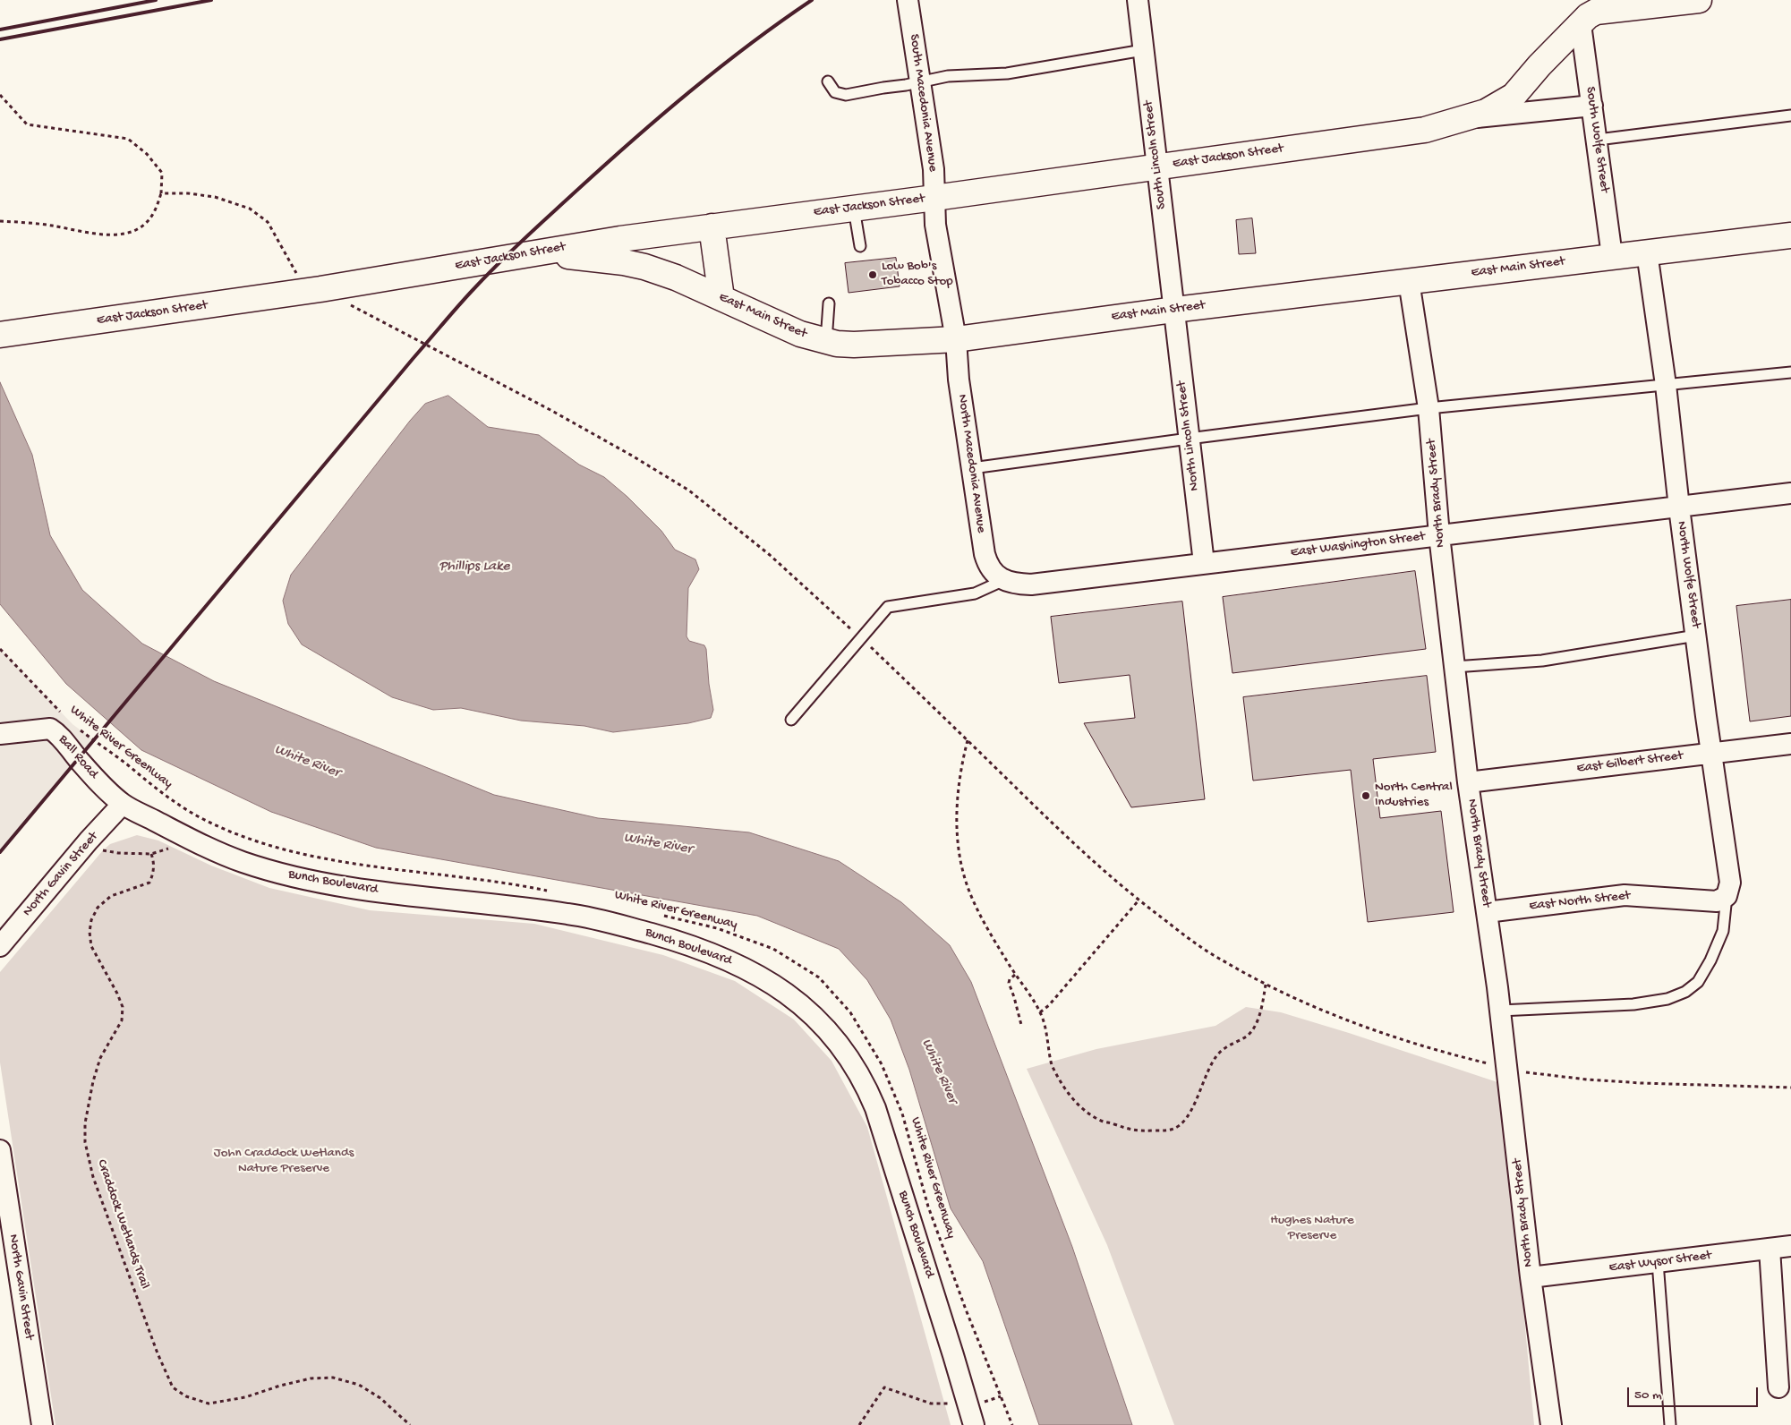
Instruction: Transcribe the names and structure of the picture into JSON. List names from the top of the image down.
{
  "streets": {
    "main road": ["East Jackson Street", "East Main Street"],
    "street": [
      "South Macedonia Avenue",
      "South Wolfe Street",
      "South Lincoln Street",
      "North Lincoln Street",
      "North Macedonia Avenue",
      "North Brady Street",
      "East Washington Street",
      "North Wolfe Street",
      "Ball Road",
      "East Gilbert Street",
      "North Gavin Street",
      "Bunch Boulevard",
      "East North Street",
      "East Wysor Street"
    ],
    "path": ["White River Greenway", "Craddock Wetlands Trail"]
  },
  "crossings": [
    ["South Macedonia Avenue", "East Jackson Street"],
    ["South Macedonia Avenue", "East Main Street"],
    ["South Macedonia Avenue", "North Macedonia Avenue"],
    ["South Wolfe Street", "East Jackson Street"],
    ["South Wolfe Street", "East Main Street"],
    ["South Lincoln Street", "East Jackson Street"],
    ["South Lincoln Street", "East Main Street"],
    ["South Lincoln Street", "North Lincoln Street"],
    ["East Jackson Street", "East Main Street"],
    ["East Main Street", "North Lincoln Street"],
    ["East Main Street", "North Macedonia Avenue"],
    ["East Main Street", "North Brady Street"],
    ["East Main Street", "North Wolfe Street"],
    ["North Lincoln Street", "East Washington Street"],
    ["North Macedonia Avenue", "East Washington Street"],
    ["North Brady Street", "East Washington Street"],
    ["North Brady Street", "East Gilbert Street"],
    ["North Brady Street", "East North Street"],
    ["North Brady Street", "East Wysor Street"],
    ["East Washington Street", "North Wolfe Street"],
    ["North Wolfe Street", "East Gilbert Street"],
    ["North Wolfe Street", "East North Street"],
    ["Ball Road", "North Gavin Street"],
    ["Ball Road", "Bunch Boulevard"],
    ["North Gavin Street", "Bunch Boulevard"]
  ],
  "water": ["Phillips Lake", "White River"],
  "parks": ["John Craddock Wetlands Nature Preserve", "Hughes Nature Preserve"],
  "places": ["Low Bob's Tobacco Stop", "North Central Industries"],
  "scale_bar": "50 m"
}
